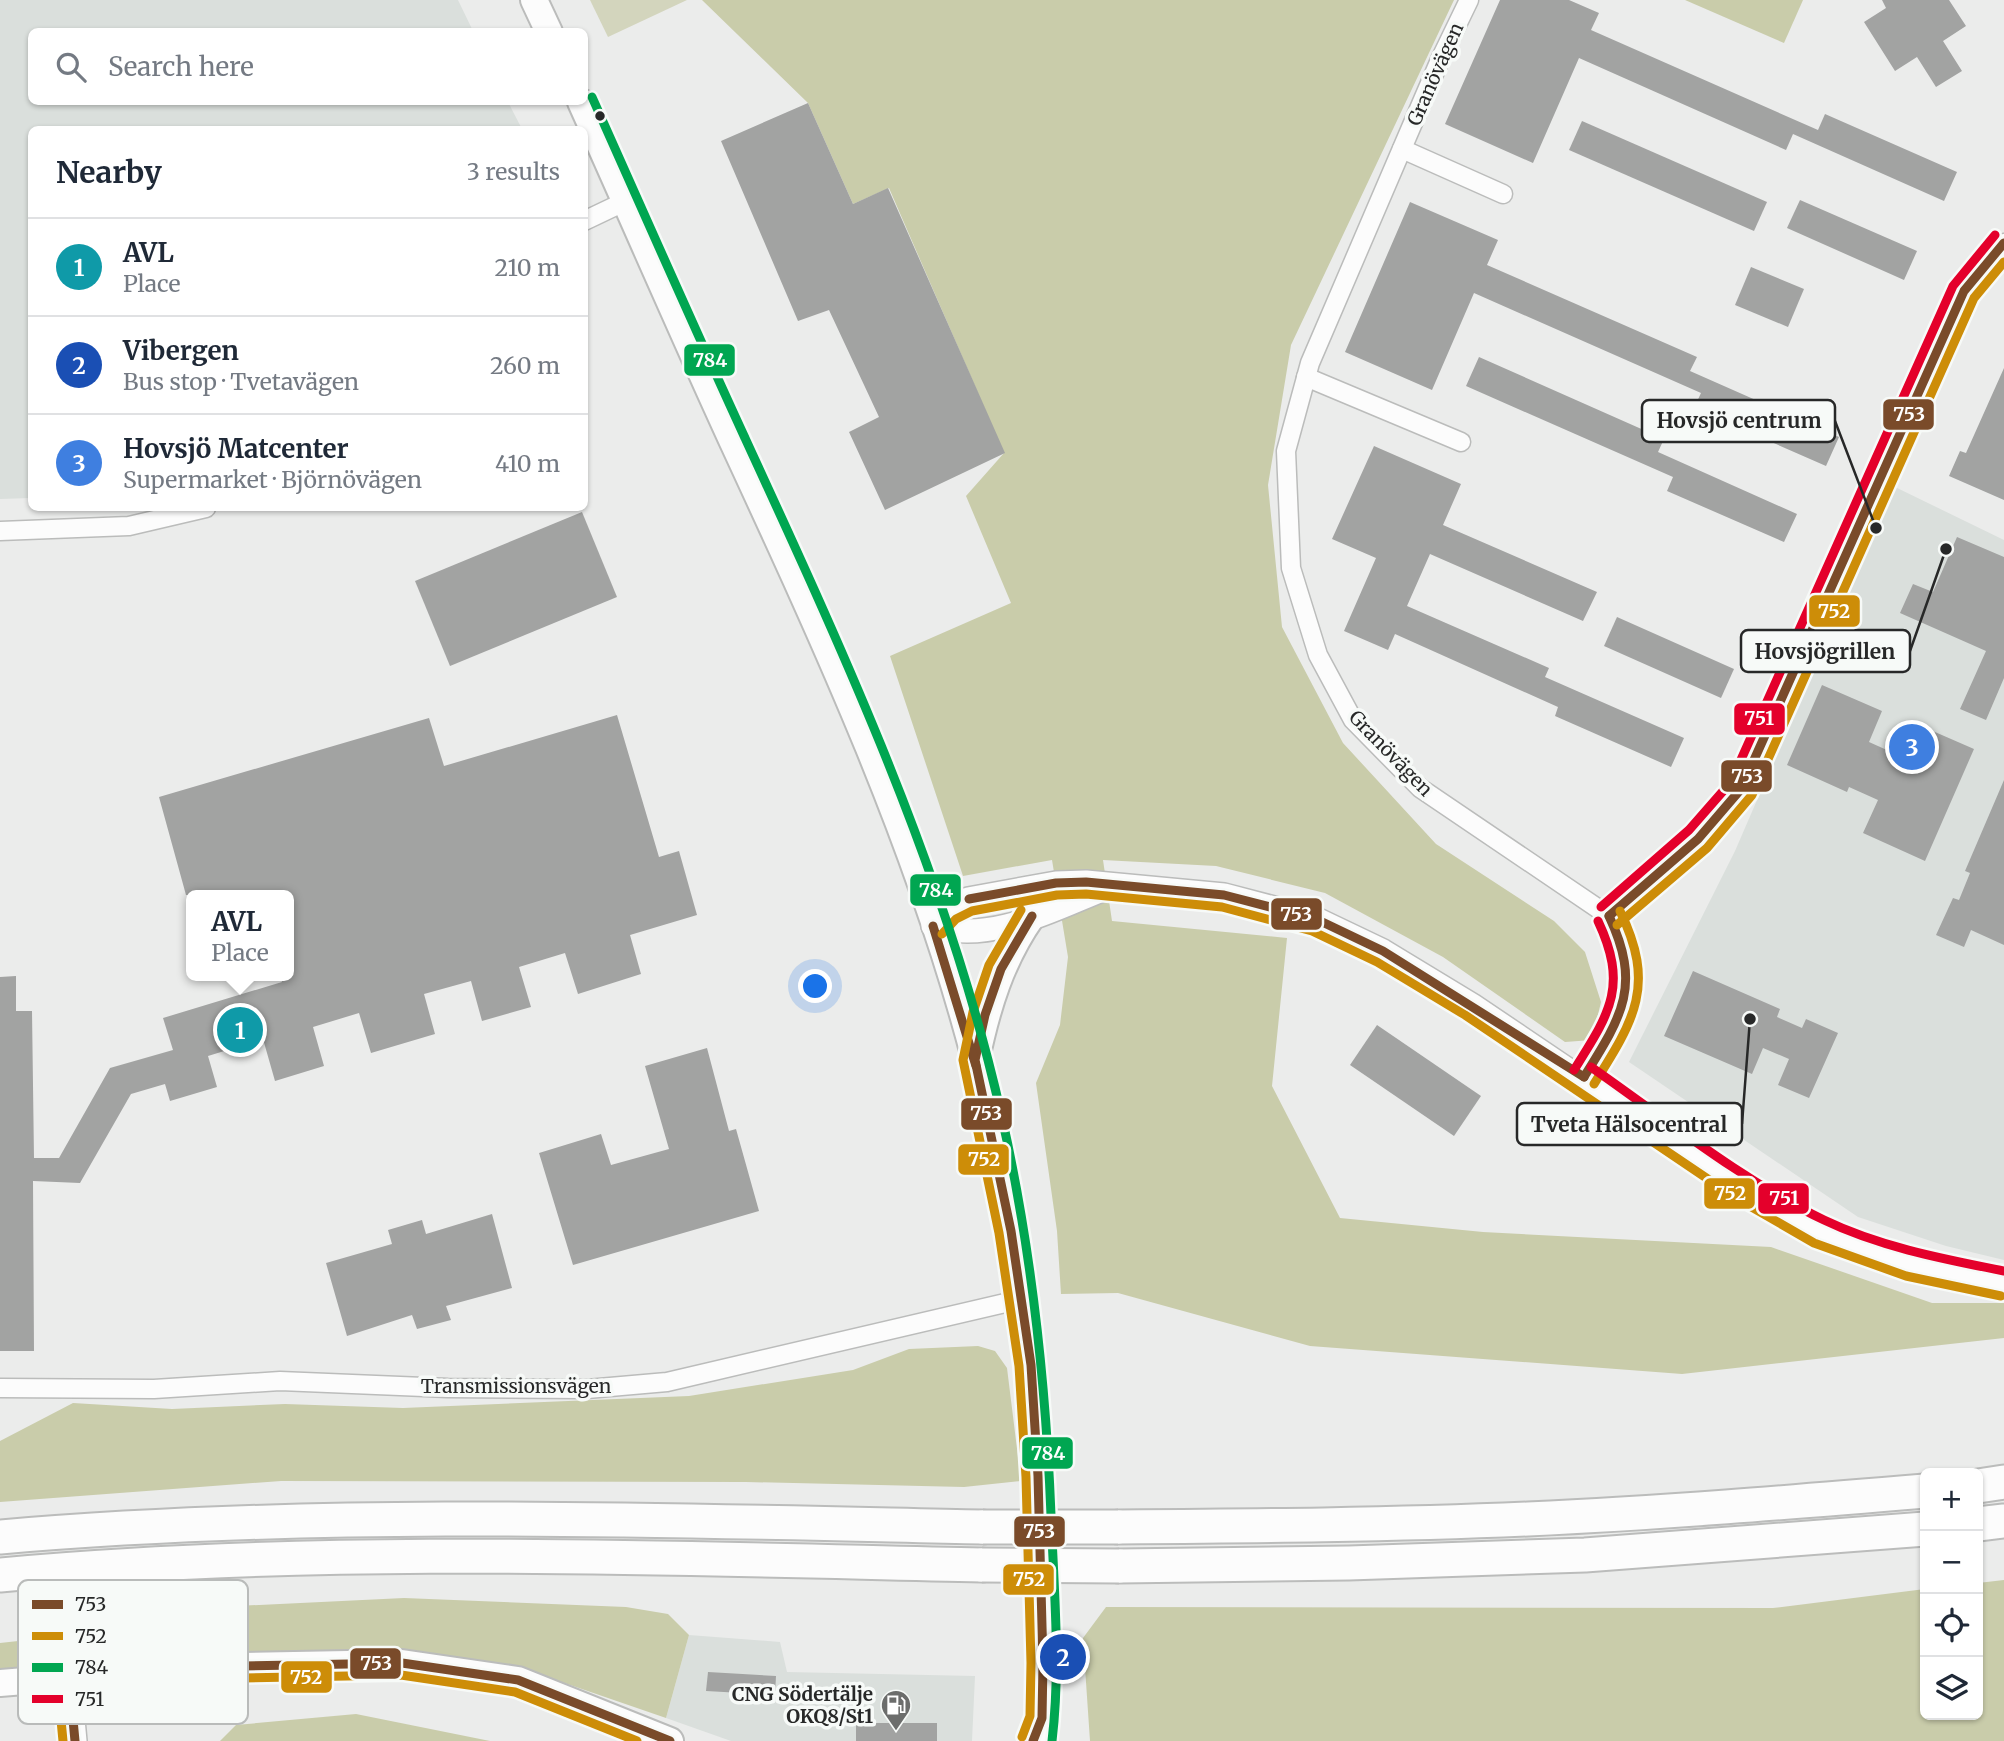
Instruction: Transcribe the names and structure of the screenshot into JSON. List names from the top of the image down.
{
  "streets": {
    "street": ["Granövägen", "Transmissionsvägen"]
  },
  "places": {
    "other": ["Hovsjö centrum", "Hovsjögrillen", "Tveta Hälsocentral"],
    "fuel station": ["CNG Södertälje OKQ8/St1"]
  },
  "lines": [
    "transit line 784",
    "transit line 751",
    "transit line 753",
    "transit line 752"
  ],
  "legend": [
    "753",
    "752",
    "784",
    "751"
  ],
  "page": {
    "search": "Search here",
    "heading": ["Nearby", "3 results"],
    "list": [
      {
        "mark": "1",
        "name": "AVL",
        "note": "Place",
        "value": "210 m"
      },
      {
        "mark": "2",
        "name": "Vibergen",
        "note": "Bus stop · Tvetavägen",
        "value": "260 m"
      },
      {
        "mark": "3",
        "name": "Hovsjö Matcenter",
        "note": "Supermarket · Björnövägen",
        "value": "410 m"
      }
    ],
    "pins": ["3", "1", "2"],
    "popup": ["AVL", "Place"],
    "map_buttons": ["+", "−"]
  }
}
